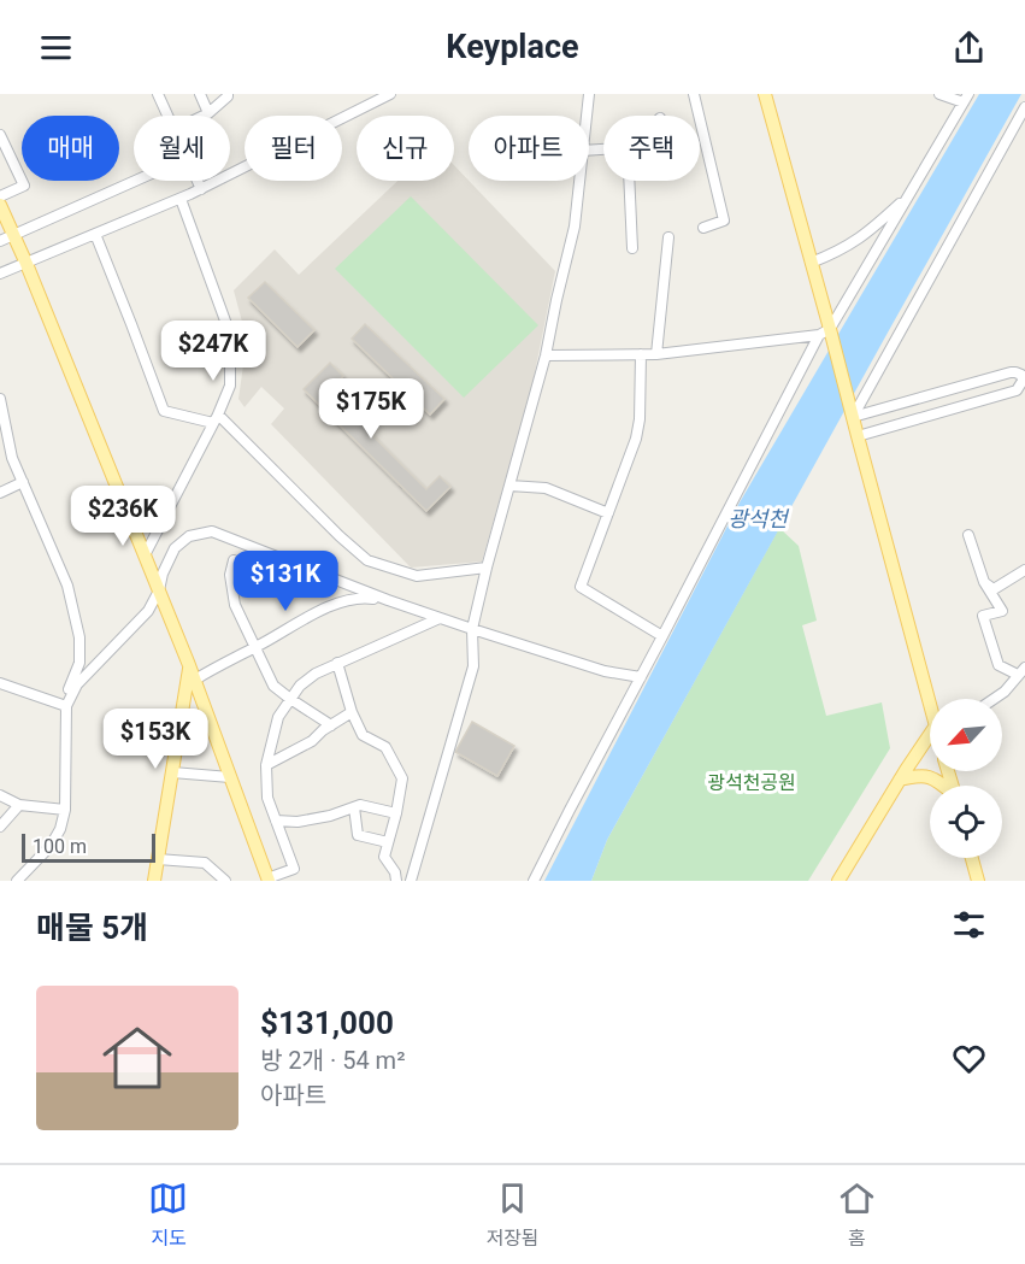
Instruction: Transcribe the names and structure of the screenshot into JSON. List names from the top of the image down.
{
  "water": ["광석천"],
  "parks": ["광석천공원"],
  "scale_bar": "100 m",
  "north": "bottom left",
  "page": {
    "header": "Keyplace",
    "chip": [
      "매매",
      "월세",
      "필터",
      "신규",
      "아파트",
      "주택"
    ],
    "price": [
      "$247K",
      "$175K",
      "$236K",
      "$131K",
      "$153K"
    ],
    "scale": "100 m",
    "heading": "매물 5개",
    "list": [
      {
        "name": "$131,000",
        "note": "방 2개 · 54 m² · 아파트"
      }
    ],
    "tabs": ["지도", "저장됨", "홈"]
  }
}
